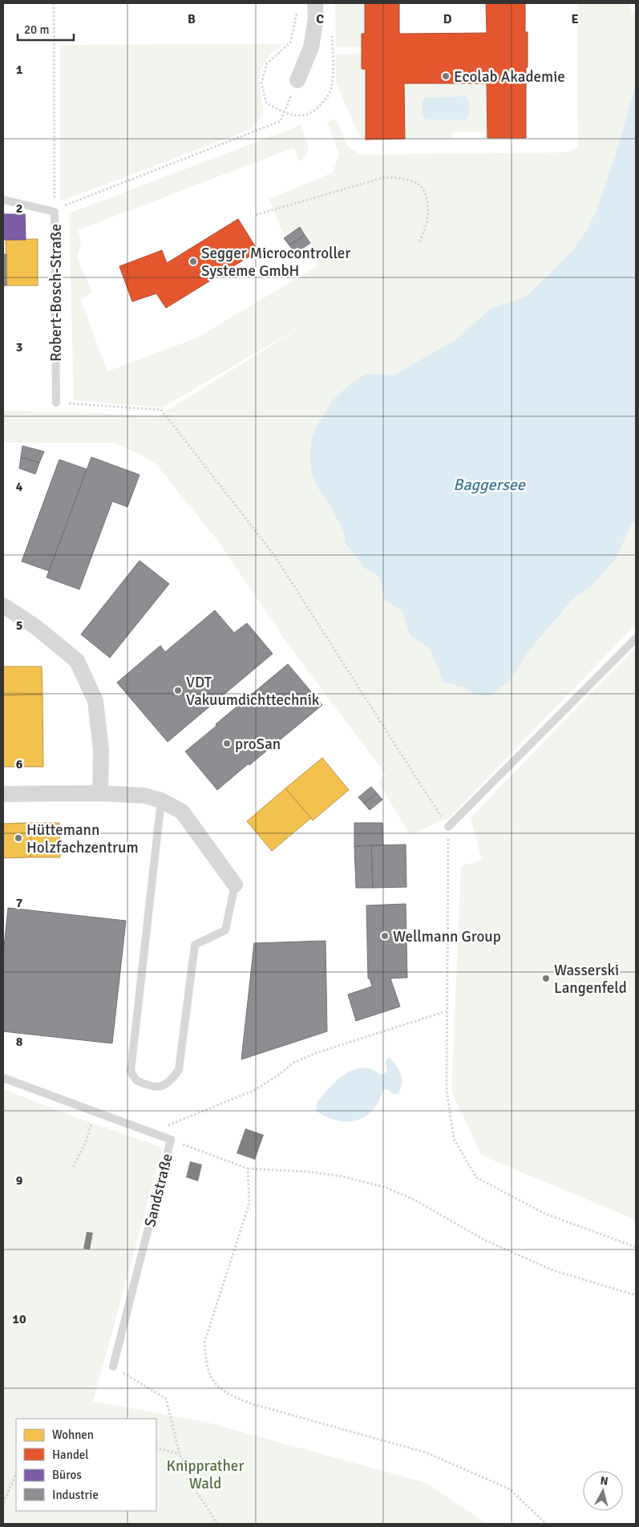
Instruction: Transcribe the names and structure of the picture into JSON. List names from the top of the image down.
{
  "streets": {
    "lane": ["Robert-Bosch-Straße", "Sandstraße"]
  },
  "water": ["Baggersee"],
  "parks": ["Knipprather Wald"],
  "places": [
    "Ecolab Akademie",
    "Segger Microcontroller Systeme GmbH",
    "VDT Vakuumdichttechnik",
    "proSan",
    "Hüttemann Holzfachzentrum",
    "Wellmann Group",
    "Wasserski Langenfeld"
  ],
  "legend": [
    "Wohnen",
    "Handel",
    "Büros",
    "Industrie"
  ],
  "scale_bar": "20 m",
  "north": "top",
  "grid": {
    "columns": [
      "B",
      "C",
      "D",
      "E"
    ],
    "rows": [
      "1",
      "2",
      "3",
      "4",
      "5",
      "6",
      "7",
      "8",
      "9",
      "10"
    ]
  }
}
